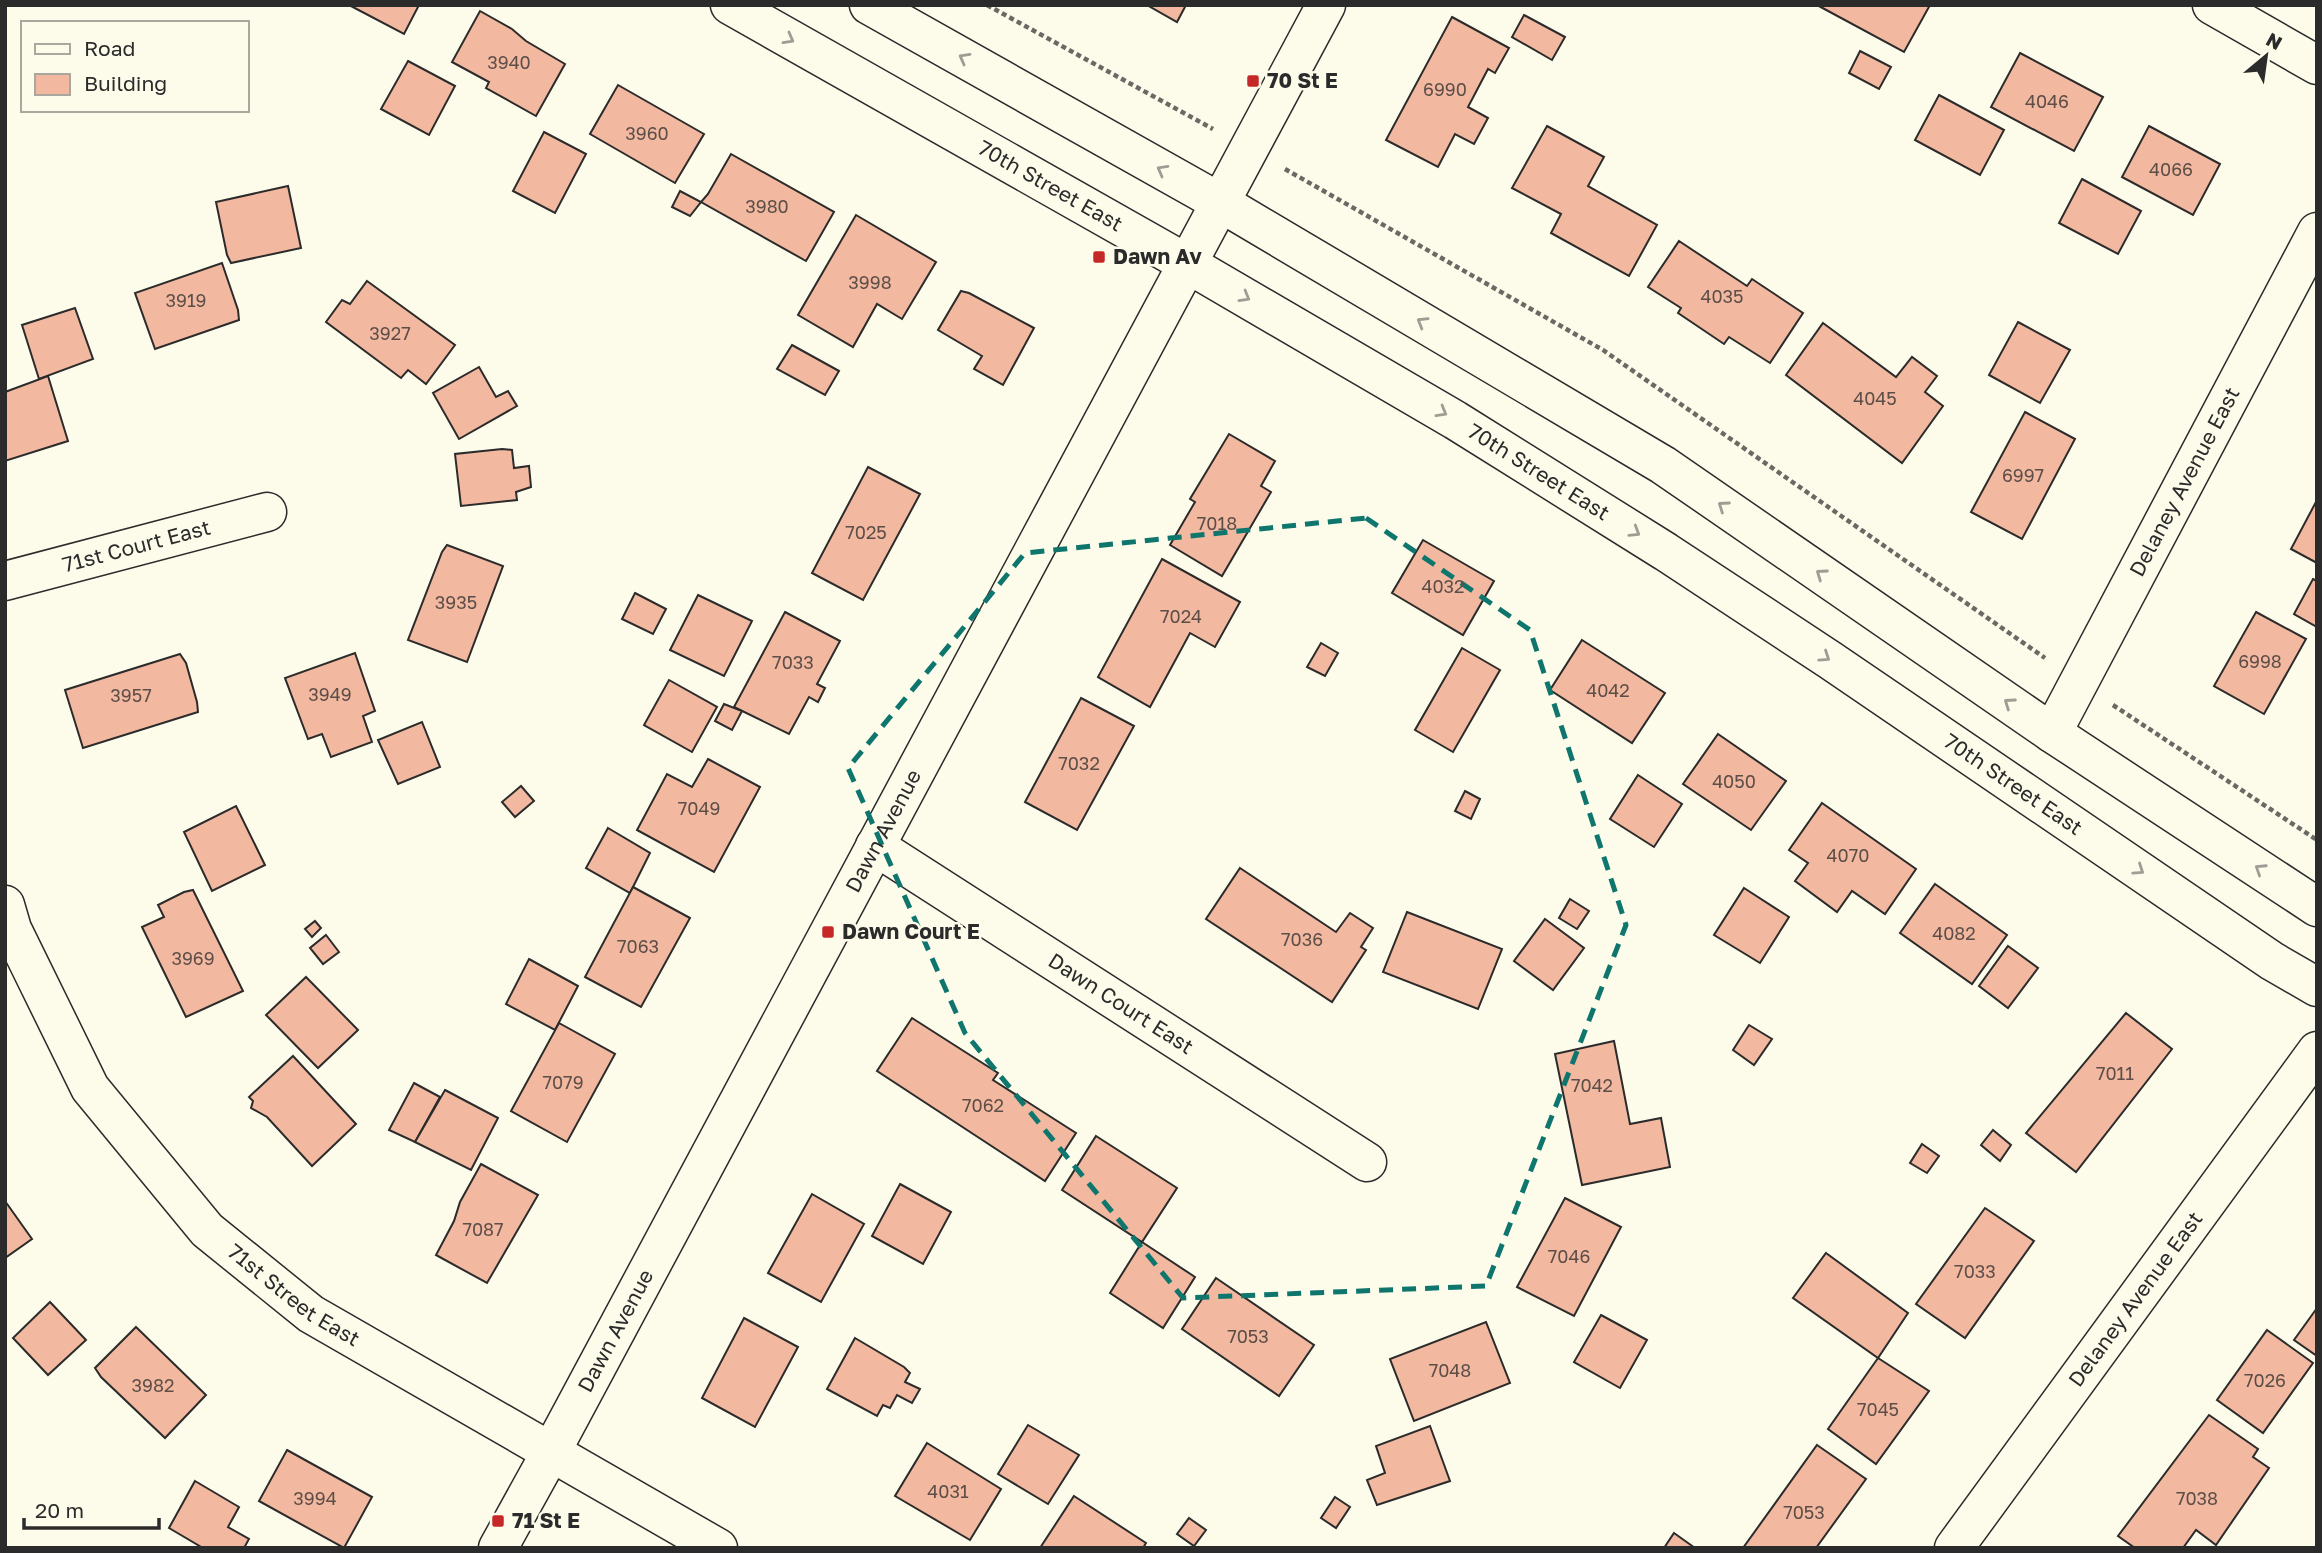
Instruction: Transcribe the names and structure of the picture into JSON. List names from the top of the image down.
{
  "streets": {
    "street": [
      "70th Street East",
      "Delaney Avenue East",
      "71st Court East",
      "Dawn Avenue",
      "Dawn Court East",
      "71st Street East"
    ]
  },
  "crossings": [
    ["70th Street East", "Dawn Avenue"],
    ["Dawn Avenue", "Dawn Court East"],
    ["Dawn Avenue", "71st Street East"]
  ],
  "places": {
    "transit": [
      "70 St E",
      "Dawn Av",
      "Dawn Court E",
      "71 St E"
    ]
  },
  "house_numbers": [
    "3940",
    "6990",
    "4046",
    "3960",
    "4066",
    "3980",
    "3998",
    "4035",
    "3919",
    "3927",
    "4045",
    "6997",
    "7018",
    "7025",
    "4032",
    "3935",
    "7024",
    "6998",
    "7033",
    "4042",
    "3949",
    "3957",
    "7032",
    "4050",
    "7049",
    "4070",
    "4082",
    "7036",
    "7063",
    "3969",
    "7011",
    "7079",
    "7042",
    "7062",
    "7087",
    "7046",
    "7033",
    "7053",
    "7048",
    "7026",
    "3982",
    "7045",
    "4031",
    "3994",
    "7038",
    "7053"
  ],
  "legend": ["Road", "Building"],
  "scale_bar": "20 m",
  "north": "top right"
}
